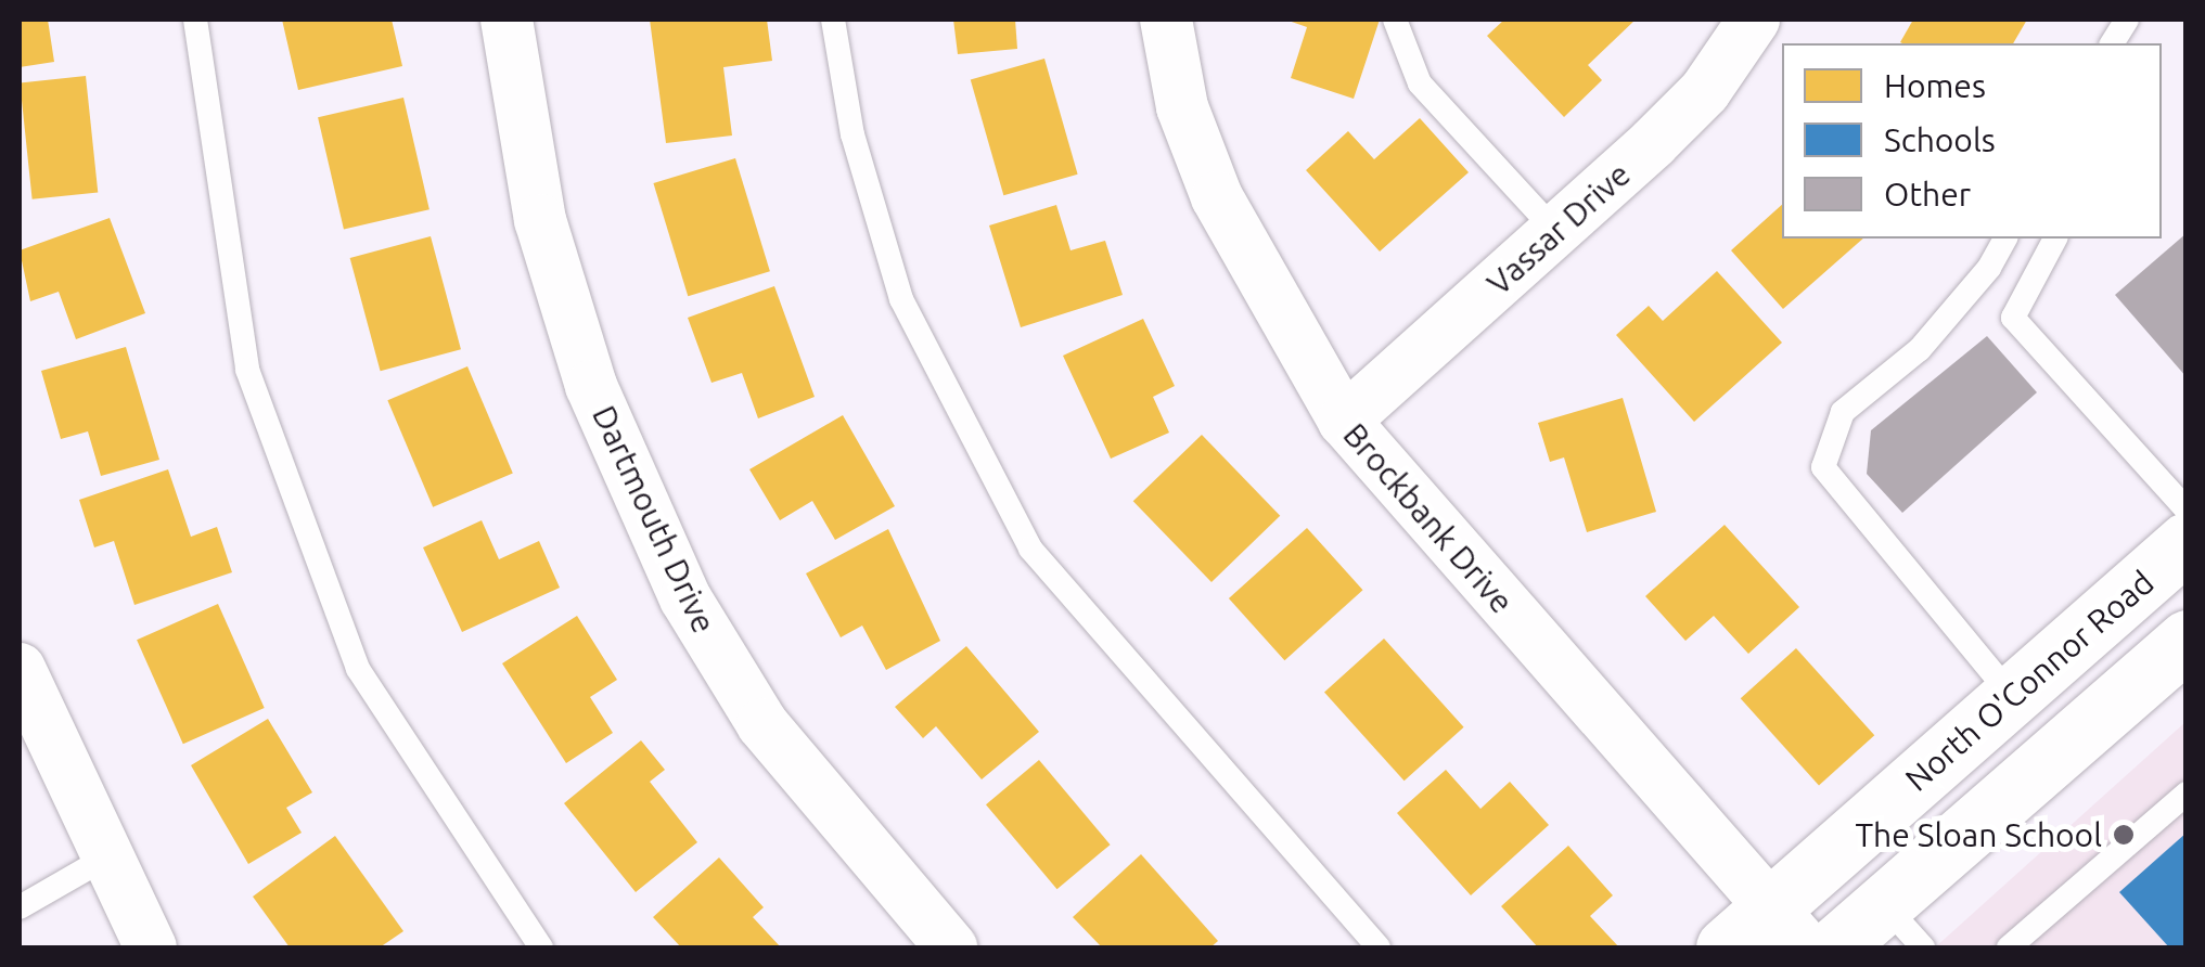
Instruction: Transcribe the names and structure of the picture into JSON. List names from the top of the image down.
{
  "streets": {
    "main road": ["North O'Connor Road"],
    "street": ["Vassar Drive", "Brockbank Drive", "Dartmouth Drive"]
  },
  "crossings": [
    ["Vassar Drive", "Brockbank Drive"],
    ["Brockbank Drive", "North O'Connor Road"]
  ],
  "places": ["The Sloan School"],
  "legend": ["Homes", "Schools", "Other"]
}
